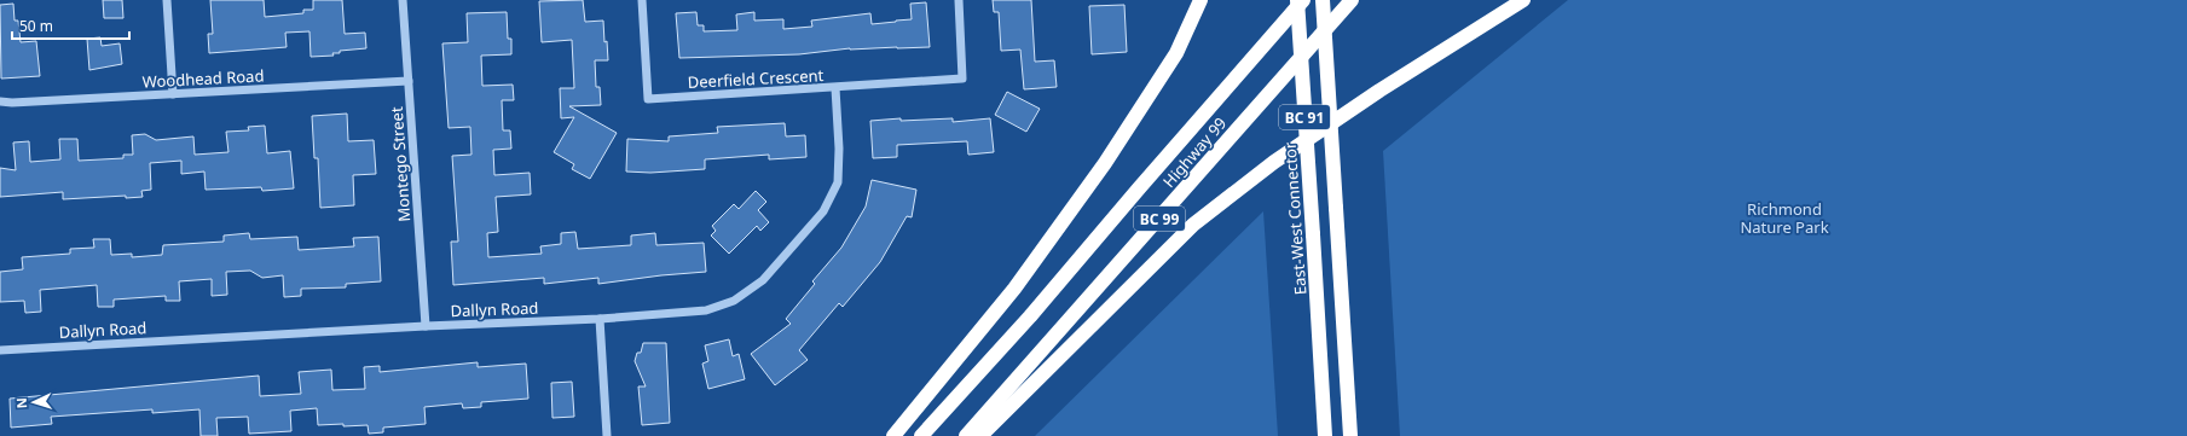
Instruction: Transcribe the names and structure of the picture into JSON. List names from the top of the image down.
{
  "streets": {
    "highway": [
      "BC 91",
      "Highway 99",
      "BC 99",
      "East-West Connector"
    ],
    "street": [
      "Woodhead Road",
      "Deerfield Crescent",
      "Montego Street",
      "Dallyn Road"
    ]
  },
  "crossings": [
    ["Woodhead Road", "Montego Street"],
    ["Deerfield Crescent", "Dallyn Road"],
    ["Montego Street", "Dallyn Road"]
  ],
  "parks": ["Richmond Nature Park"],
  "scale_bar": "50 m",
  "north": "left"
}
